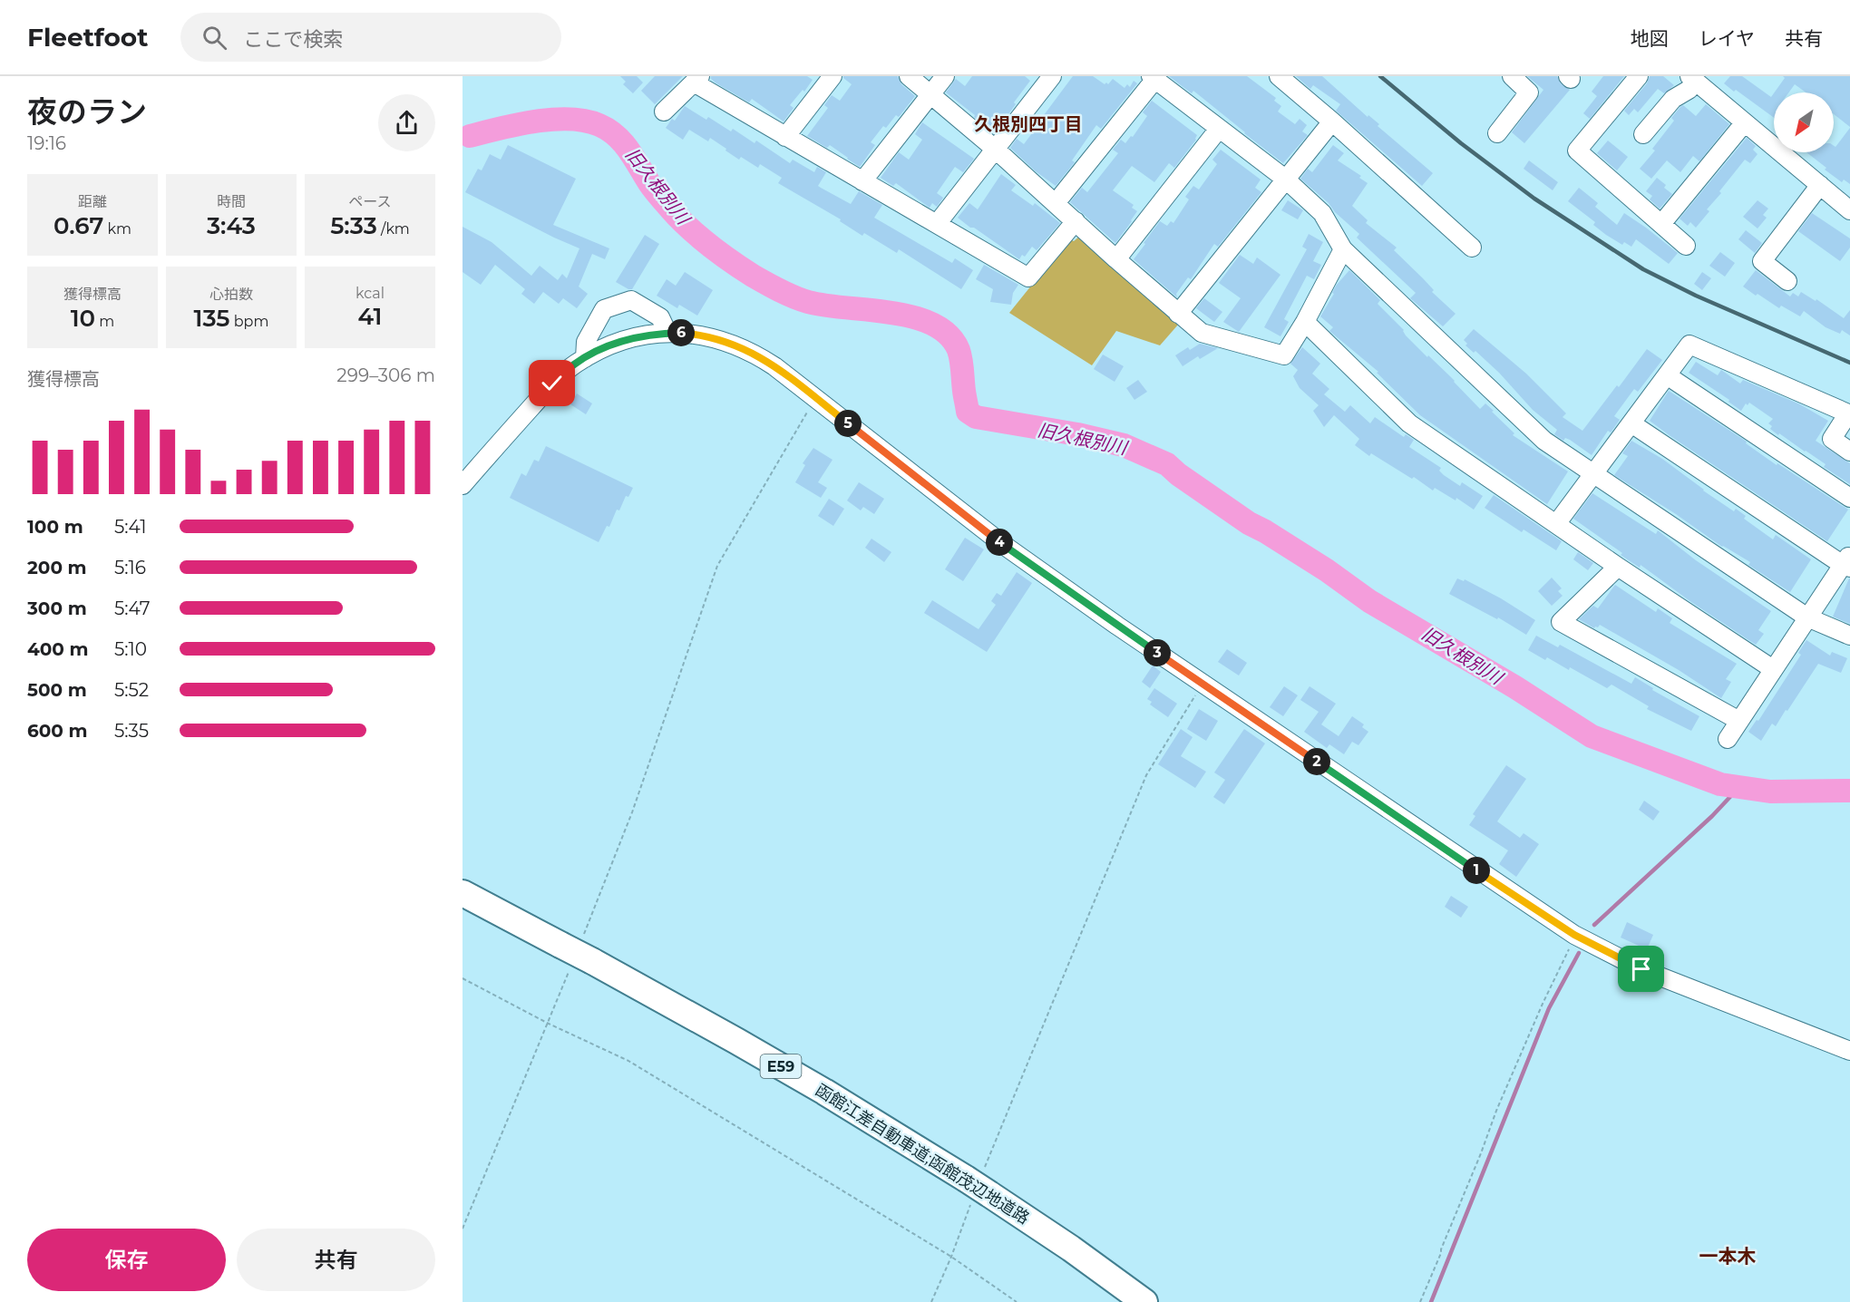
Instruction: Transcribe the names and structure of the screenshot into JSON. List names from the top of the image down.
{
  "streets": {
    "highway": ["E59", "函館江差自動車道;函館茂辺地道路"]
  },
  "districts": ["久根別四丁目", "一本木"],
  "water": ["旧久根別川"],
  "north": "bottom left",
  "page": {
    "header": "Fleetfoot",
    "search": "ここで検索",
    "nav": ["地図", "レイヤ", "共有"],
    "heading": ["夜のラン", "19:16"],
    "stats": [
      ["距離", "0.67 km"],
      ["時間", "3:43"],
      ["ペース", "5:33 /km"],
      ["獲得標高", "10 m"],
      ["心拍数", "135 bpm"],
      ["kcal", "41"]
    ],
    "pins": [
      "6",
      "5",
      "4",
      "3",
      "2",
      "1"
    ],
    "chart": ["獲得標高", "299–306 m"],
    "list": [
      {
        "name": "100 m",
        "note": "5:41"
      },
      {
        "name": "200 m",
        "note": "5:16"
      },
      {
        "name": "300 m",
        "note": "5:47"
      },
      {
        "name": "400 m",
        "note": "5:10"
      },
      {
        "name": "500 m",
        "note": "5:52"
      },
      {
        "name": "600 m",
        "note": "5:35"
      }
    ],
    "buttons": ["保存", "共有"]
  }
}
